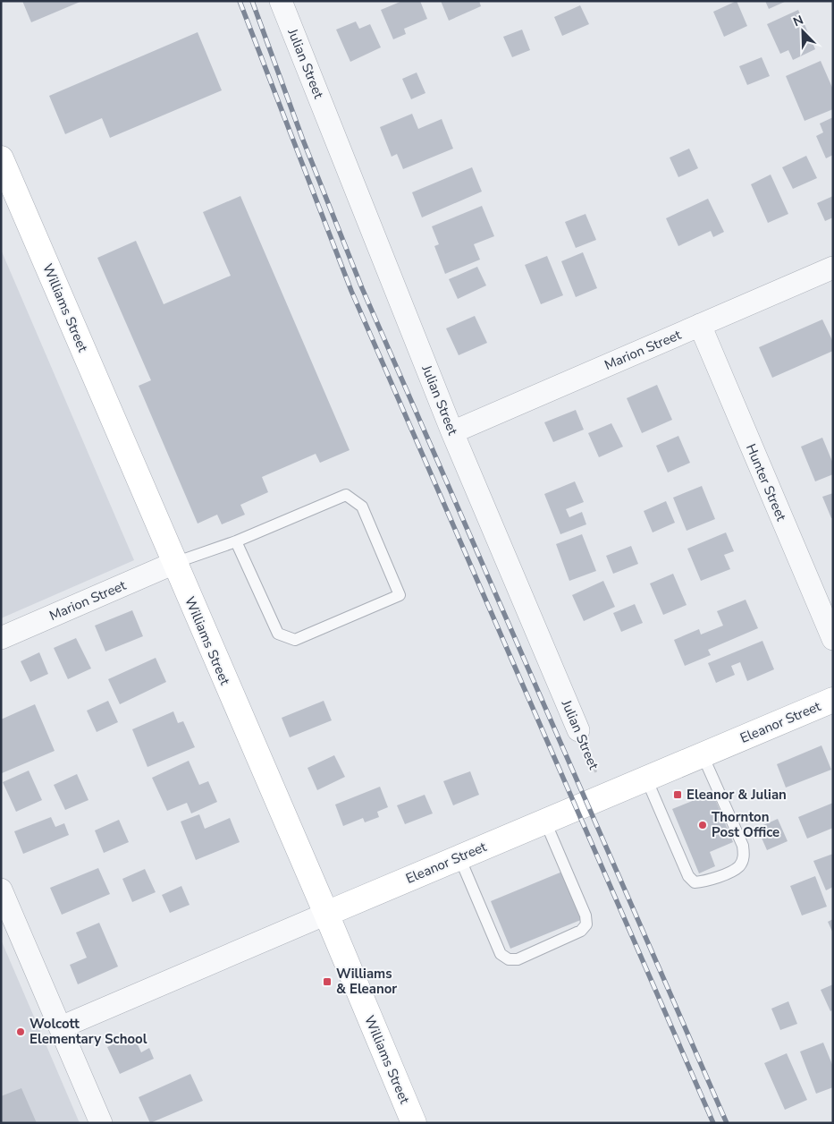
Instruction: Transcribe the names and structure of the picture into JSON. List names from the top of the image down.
{
  "streets": {
    "street": [
      "Julian Street",
      "Williams Street",
      "Marion Street",
      "Hunter Street",
      "Eleanor Street"
    ]
  },
  "crossings": [
    ["Julian Street", "Marion Street"],
    ["Julian Street", "Eleanor Street"],
    ["Williams Street", "Marion Street"],
    ["Williams Street", "Eleanor Street"],
    ["Marion Street", "Hunter Street"]
  ],
  "places": {
    "transit": ["Eleanor & Julian", "Williams & Eleanor"],
    "other": ["Thornton Post Office", "Wolcott Elementary School"]
  },
  "north": "top left"
}
